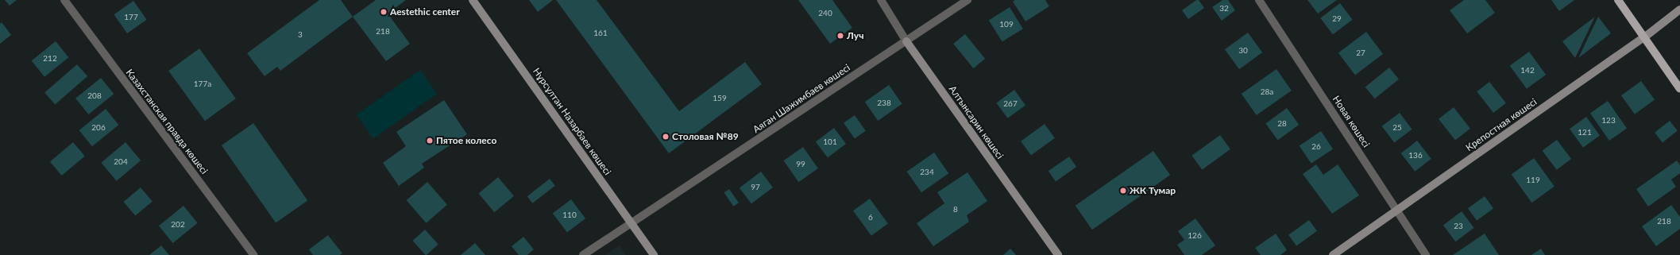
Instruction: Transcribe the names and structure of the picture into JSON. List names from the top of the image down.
{
  "streets": {
    "street": [
      "Аяган Шажимбаев көшесі",
      "Казахстанская правда көшесі",
      "Нұрсұлтан Назарбаев көшесі",
      "Новая көшесі",
      "Алтынсарин көшесі",
      "Крепостная көшесі"
    ]
  },
  "crossings": [
    ["Аяган Шажимбаев көшесі", "Нұрсұлтан Назарбаев көшесі"],
    ["Аяган Шажимбаев көшесі", "Алтынсарин көшесі"],
    ["Новая көшесі", "Крепостная көшесі"]
  ],
  "places": [
    "Aestethic center",
    "Луч",
    "Столовая №89",
    "Пятое колесо",
    "ЖК Тумар"
  ],
  "house_numbers": [
    "32",
    "240",
    "177",
    "29",
    "109",
    "218",
    "161",
    "3",
    "30",
    "27",
    "212",
    "142",
    "177а",
    "28а",
    "208",
    "159",
    "238",
    "267",
    "123",
    "28",
    "206",
    "25",
    "121",
    "101",
    "26",
    "136",
    "204",
    "99",
    "234",
    "119",
    "97",
    "8",
    "110",
    "6",
    "218",
    "202",
    "23",
    "126"
  ]
}
